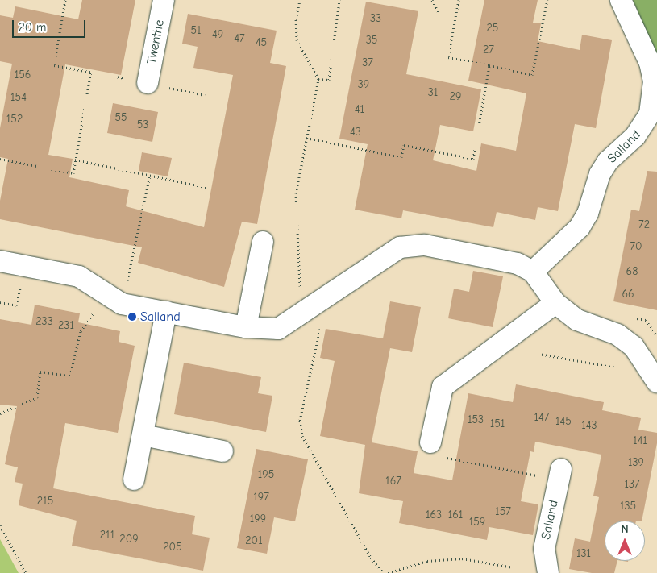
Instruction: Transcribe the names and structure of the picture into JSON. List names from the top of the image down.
{
  "streets": {
    "street": ["Twenthe", "Salland"]
  },
  "places": ["Salland"],
  "house_numbers": [
    "33",
    "25",
    "51",
    "49",
    "47",
    "35",
    "45",
    "27",
    "37",
    "156",
    "39",
    "31",
    "29",
    "154",
    "41",
    "55",
    "152",
    "53",
    "43",
    "72",
    "70",
    "68",
    "66",
    "233",
    "231",
    "147",
    "153",
    "145",
    "151",
    "143",
    "141",
    "139",
    "195",
    "167",
    "137",
    "197",
    "215",
    "135",
    "157",
    "163",
    "161",
    "199",
    "159",
    "211",
    "209",
    "201",
    "205",
    "131"
  ],
  "scale_bar": "20 m",
  "north": "top"
}
